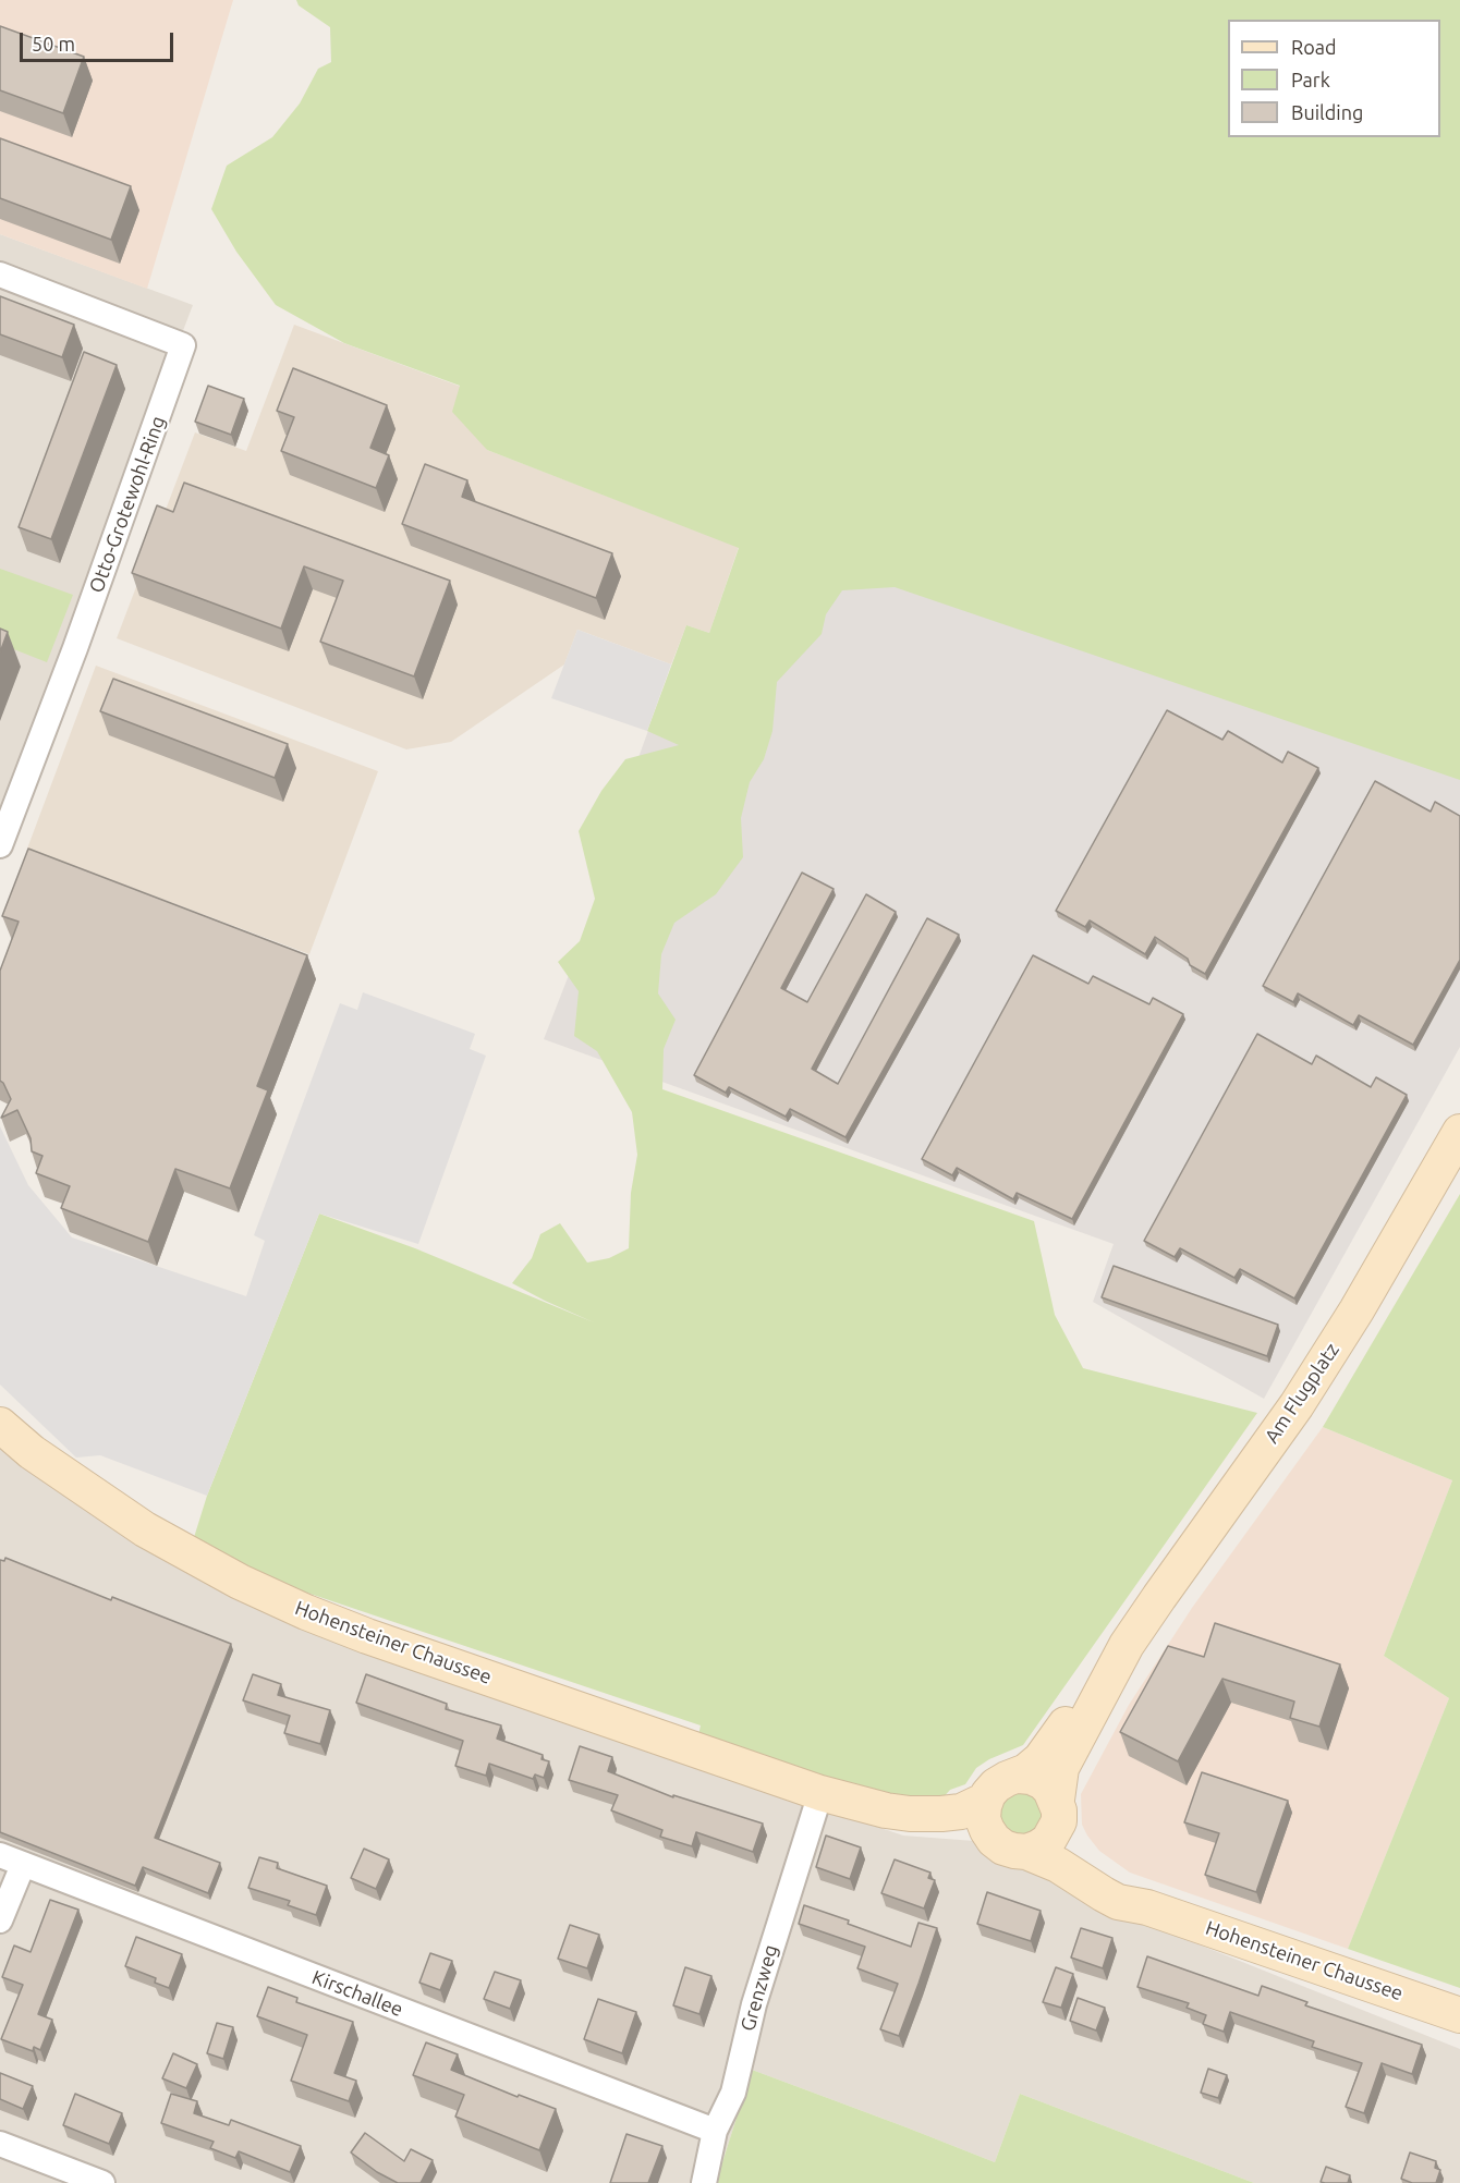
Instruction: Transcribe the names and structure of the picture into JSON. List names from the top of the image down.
{
  "streets": {
    "main road": ["Am Flugplatz", "Hohensteiner Chaussee"],
    "street": ["Otto-Grotewohl-Ring", "Grenzweg", "Kirschallee"]
  },
  "crossings": [
    ["Am Flugplatz", "Hohensteiner Chaussee"],
    ["Hohensteiner Chaussee", "Grenzweg"],
    ["Grenzweg", "Kirschallee"]
  ],
  "legend": ["Road", "Park", "Building"],
  "scale_bar": "50 m"
}
